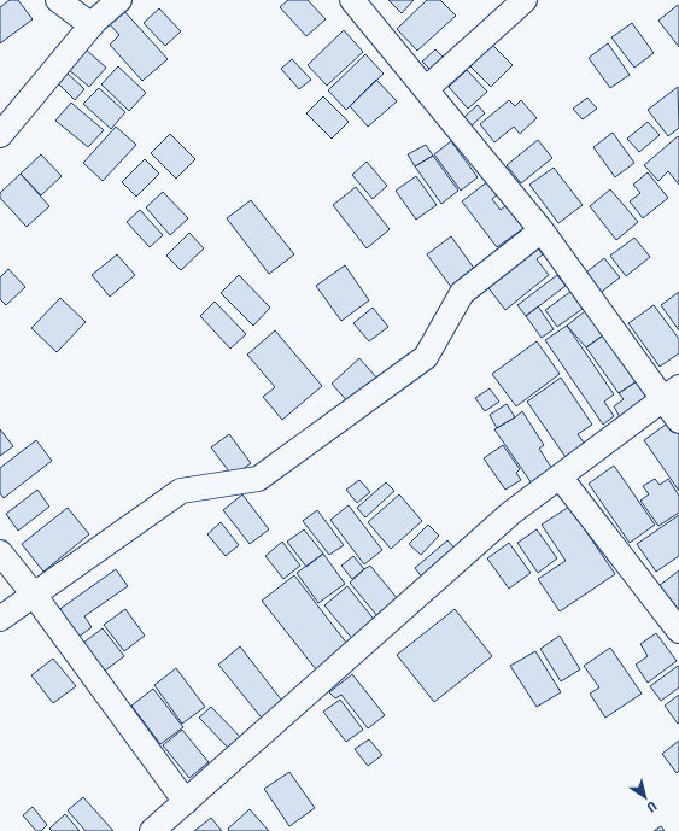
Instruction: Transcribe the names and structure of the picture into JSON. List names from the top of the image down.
{
  "north": "bottom right"
}
